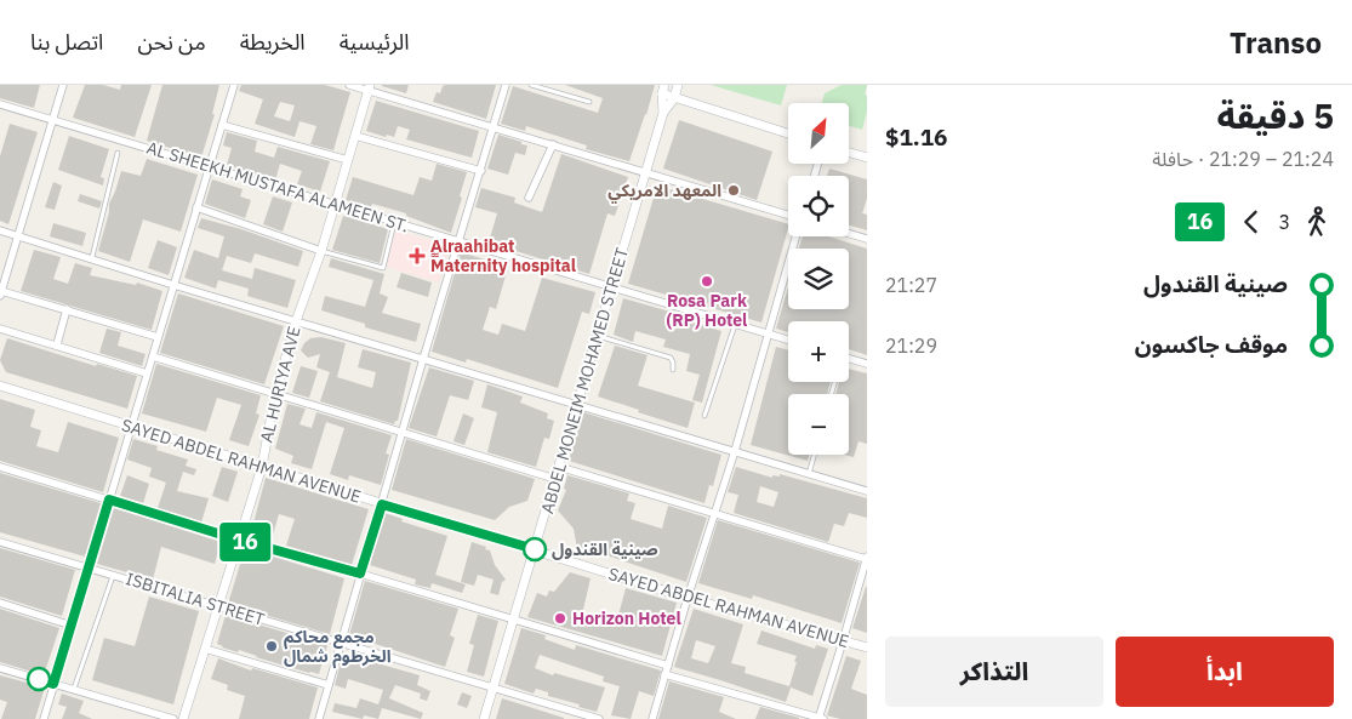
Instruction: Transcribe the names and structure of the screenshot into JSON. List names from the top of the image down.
{
  "streets": {
    "street": [
      "AL SHEEKH MUSTAFA ALAMEEN ST.",
      "ABDEL MONEIM MOHAMED STREET",
      "AL HURIYA AVE",
      "SAYED ABDEL RAHMAN AVENUE",
      "ISBITALIA STREET"
    ]
  },
  "crossings": [
    ["AL SHEEKH MUSTAFA ALAMEEN ST.", "ABDEL MONEIM MOHAMED STREET"],
    ["AL SHEEKH MUSTAFA ALAMEEN ST.", "AL HURIYA AVE"],
    ["ABDEL MONEIM MOHAMED STREET", "SAYED ABDEL RAHMAN AVENUE"],
    ["ABDEL MONEIM MOHAMED STREET", "ISBITALIA STREET"],
    ["AL HURIYA AVE", "SAYED ABDEL RAHMAN AVENUE"],
    ["AL HURIYA AVE", "ISBITALIA STREET"]
  ],
  "places": {
    "other": [
      "المعهد الامريكي",
      "Rosa Park (RP) Hotel",
      "صينية القندول",
      "Horizon Hotel",
      "مجمع محاكم الخرطوم شمال"
    ],
    "health": ["ِِAِِlraahibat Maternity hospital"]
  },
  "lines": ["bus line 16"],
  "north": "top right",
  "page": {
    "header": "Transo",
    "nav": [
      "الرئيسية",
      "الخريطة",
      "من نحن",
      "اتصل بنا"
    ],
    "heading": ["5 دقيقة", "21:24 – 21:29 · حافلة", "$1.16"],
    "on_map": "16",
    "map_buttons": ["+", "−"],
    "legs": ["3", "16"],
    "list": [
      {
        "name": "صينية القندول",
        "value": "21:27"
      },
      {
        "name": "موقف جاكسون",
        "value": "21:29"
      }
    ],
    "buttons": ["ابدأ", "التذاكر"]
  }
}
